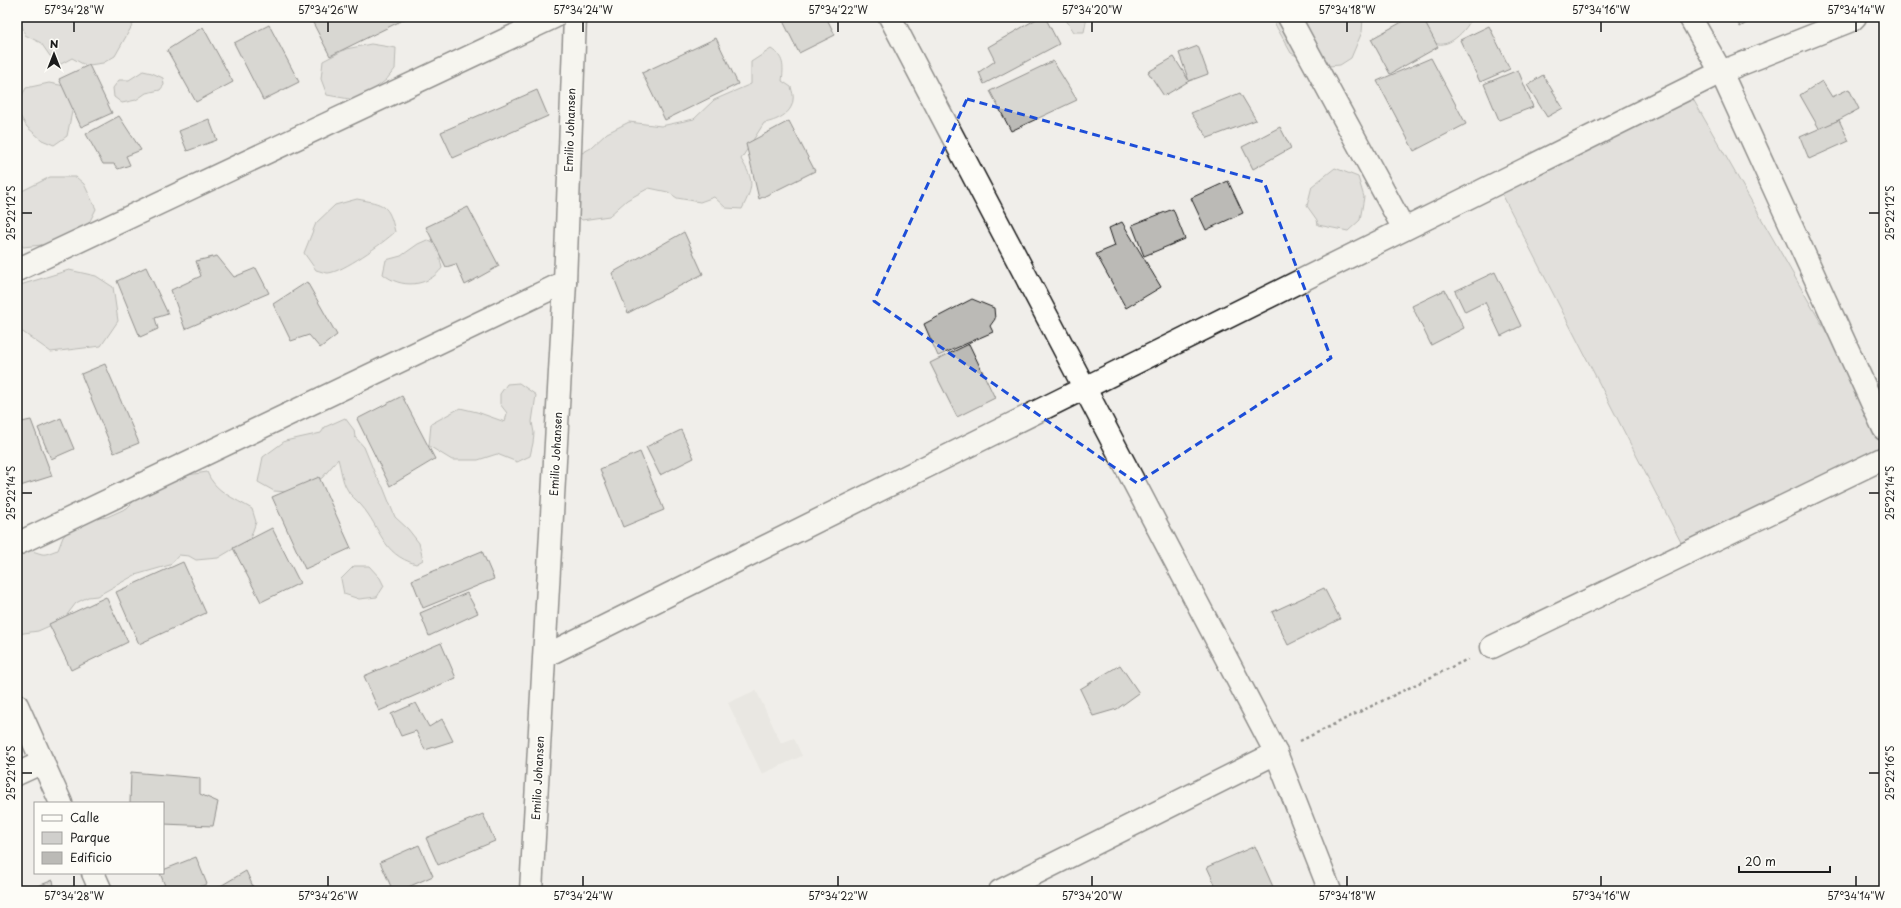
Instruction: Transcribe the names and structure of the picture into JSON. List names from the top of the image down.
{
  "streets": {
    "street": ["Emilio Johansen"]
  },
  "legend": ["Calle", "Parque", "Edificio"],
  "scale_bar": "20 m",
  "north": "top",
  "coordinates": [
    "57°34'28\"W",
    "57°34'26\"W",
    "57°34'24\"W",
    "57°34'22\"W",
    "57°34'20\"W",
    "57°34'18\"W",
    "57°34'16\"W",
    "57°34'14\"W",
    "25°22'12\"S",
    "25°22'14\"S",
    "25°22'16\"S"
  ]
}
